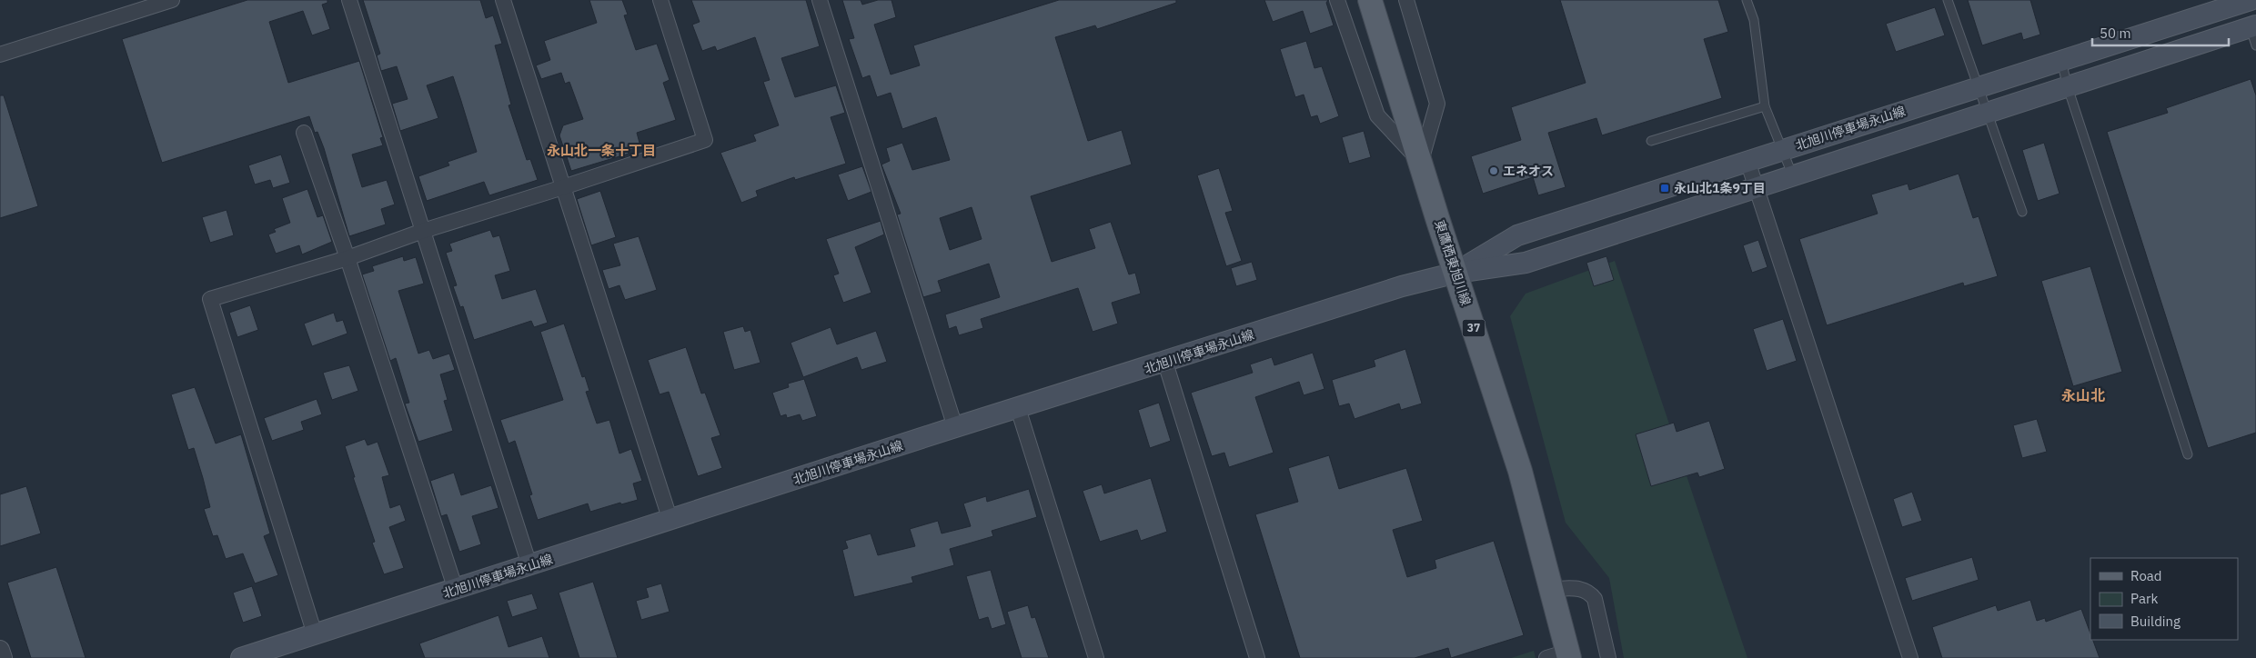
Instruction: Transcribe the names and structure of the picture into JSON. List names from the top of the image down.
{
  "streets": {
    "main road": ["北旭川停車場永山線", "東鷹栖東旭川線", "37"]
  },
  "crossings": [
    ["北旭川停車場永山線", "東鷹栖東旭川線"]
  ],
  "districts": ["永山北一条十丁目", "永山北"],
  "places": {
    "other": ["エネオス"],
    "transit": ["永山北1条9丁目"]
  },
  "legend": ["Road", "Park", "Building"],
  "scale_bar": "50 m"
}
